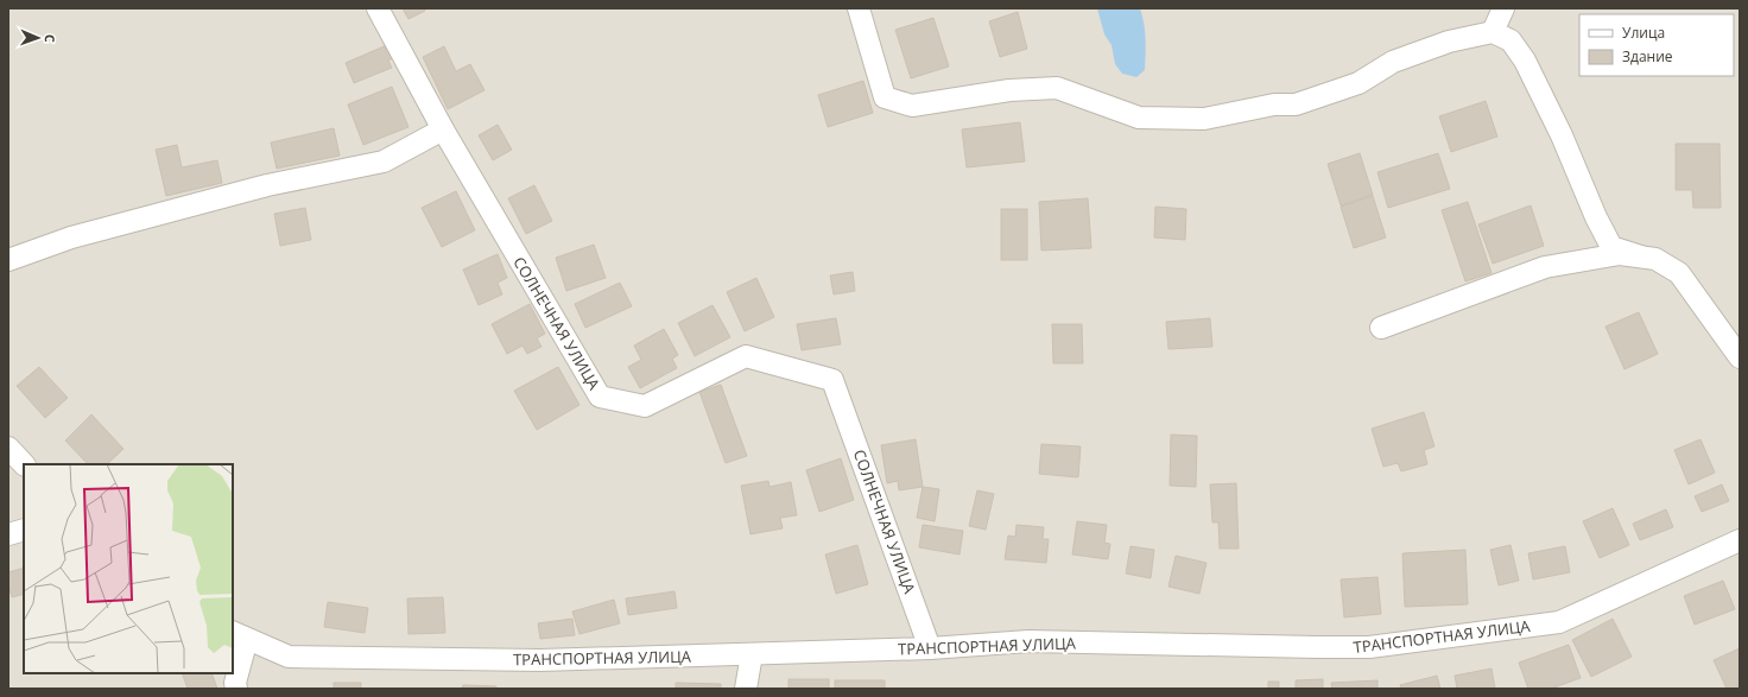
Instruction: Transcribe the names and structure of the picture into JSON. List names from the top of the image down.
{
  "streets": {
    "street": ["СОЛНЕЧНАЯ УЛИЦА", "ТРАНСПОРТНАЯ УЛИЦА"]
  },
  "crossings": [
    ["СОЛНЕЧНАЯ УЛИЦА", "ТРАНСПОРТНАЯ УЛИЦА"]
  ],
  "legend": ["Улица", "Здание"],
  "north": "right"
}
